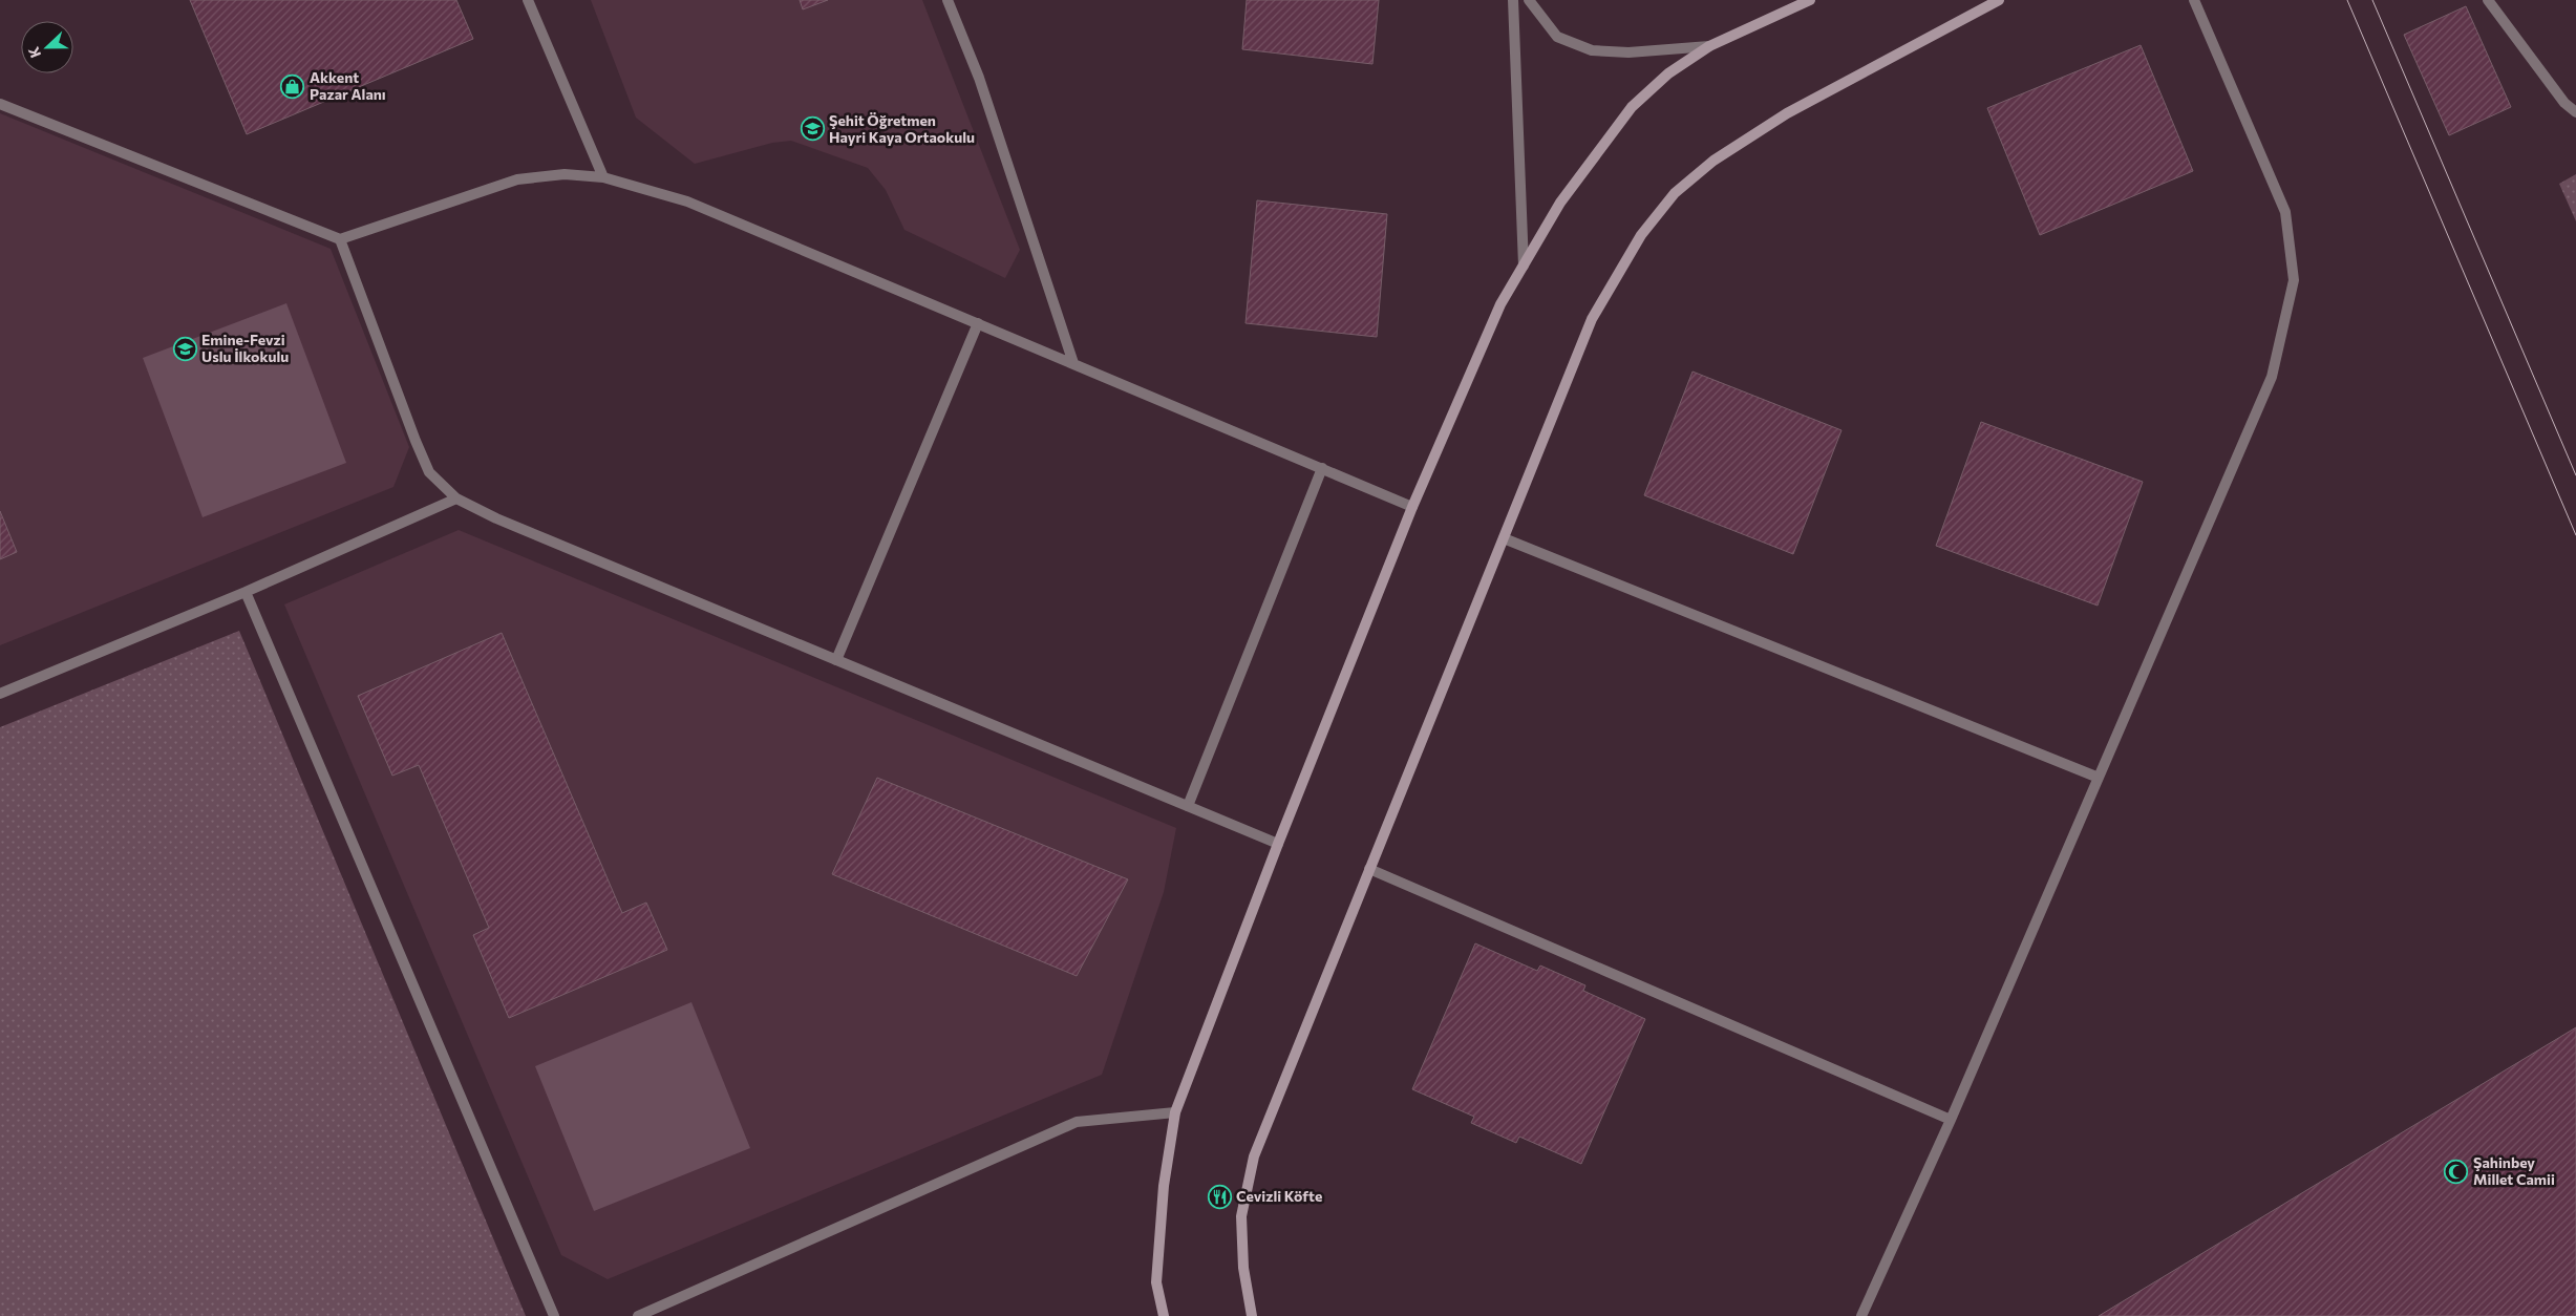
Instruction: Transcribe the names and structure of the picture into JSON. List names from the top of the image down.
{
  "places": {
    "shop": ["Akkent Pazar Alanı"],
    "school or university": ["Şehit Öğretmen Hayri Kaya Ortaokulu", "Emine-Fevzi Uslu İlkokulu"],
    "mosque": ["Şahinbey Millet Camii"],
    "restaurant": ["Cevizli Köfte"]
  },
  "north": "left"
}
